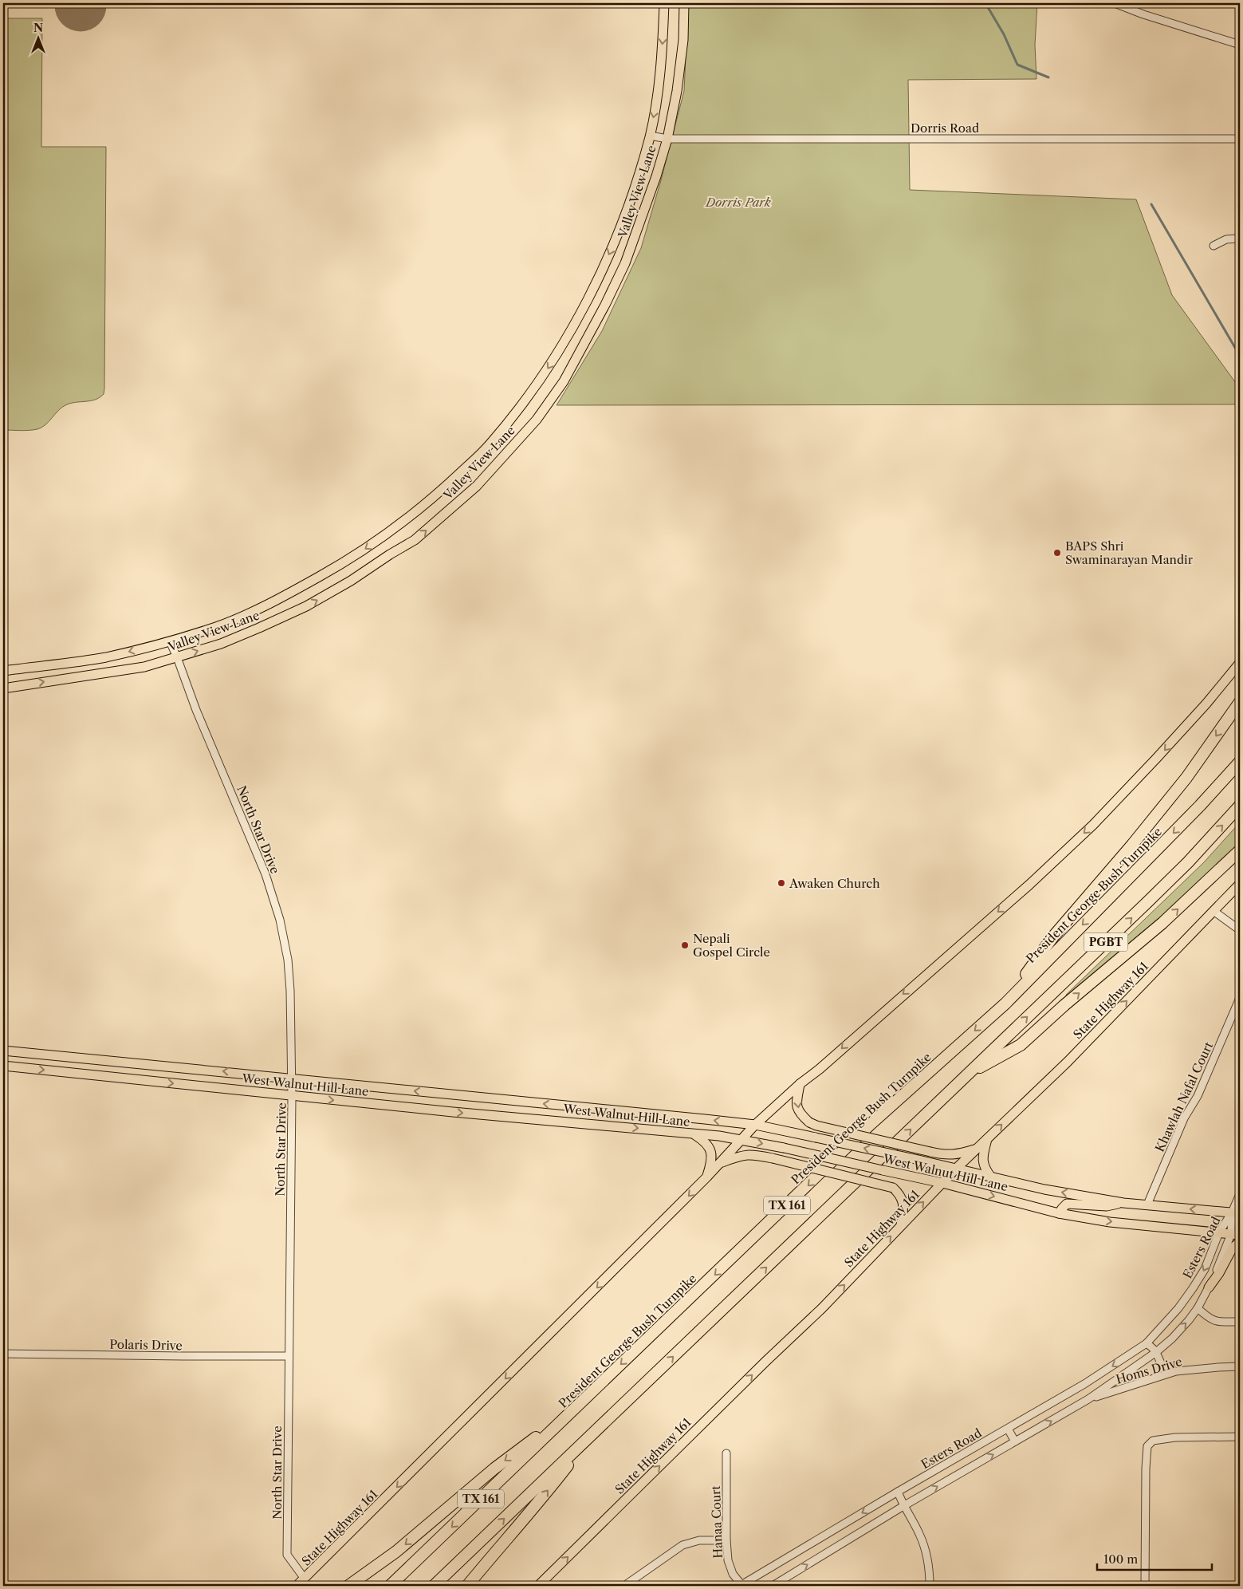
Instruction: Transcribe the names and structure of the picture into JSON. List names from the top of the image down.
{
  "streets": {
    "highway": ["President George Bush Turnpike", "PGBT", "TX 161"],
    "main road": ["Valley View Lane", "State Highway 161", "West Walnut Hill Lane"],
    "street": [
      "Dorris Road",
      "North Star Drive",
      "Khawlah Nafal Court",
      "Esters Road",
      "Polaris Drive",
      "Homs Drive",
      "Hanaa Court"
    ]
  },
  "crossings": [
    ["Dorris Road", "Valley View Lane"],
    ["Valley View Lane", "North Star Drive"],
    ["North Star Drive", "State Highway 161"],
    ["North Star Drive", "West Walnut Hill Lane"],
    ["North Star Drive", "Polaris Drive"],
    ["PGBT", "TX 161"],
    ["State Highway 161", "West Walnut Hill Lane"],
    ["West Walnut Hill Lane", "Khawlah Nafal Court"],
    ["West Walnut Hill Lane", "Esters Road"],
    ["Esters Road", "Homs Drive"],
    ["Esters Road", "Hanaa Court"]
  ],
  "parks": ["Dorris Park"],
  "places": ["BAPS Shri Swaminarayan Mandir", "Awaken Church", "Nepali Gospel Circle"],
  "scale_bar": "100 m",
  "north": "top"
}
